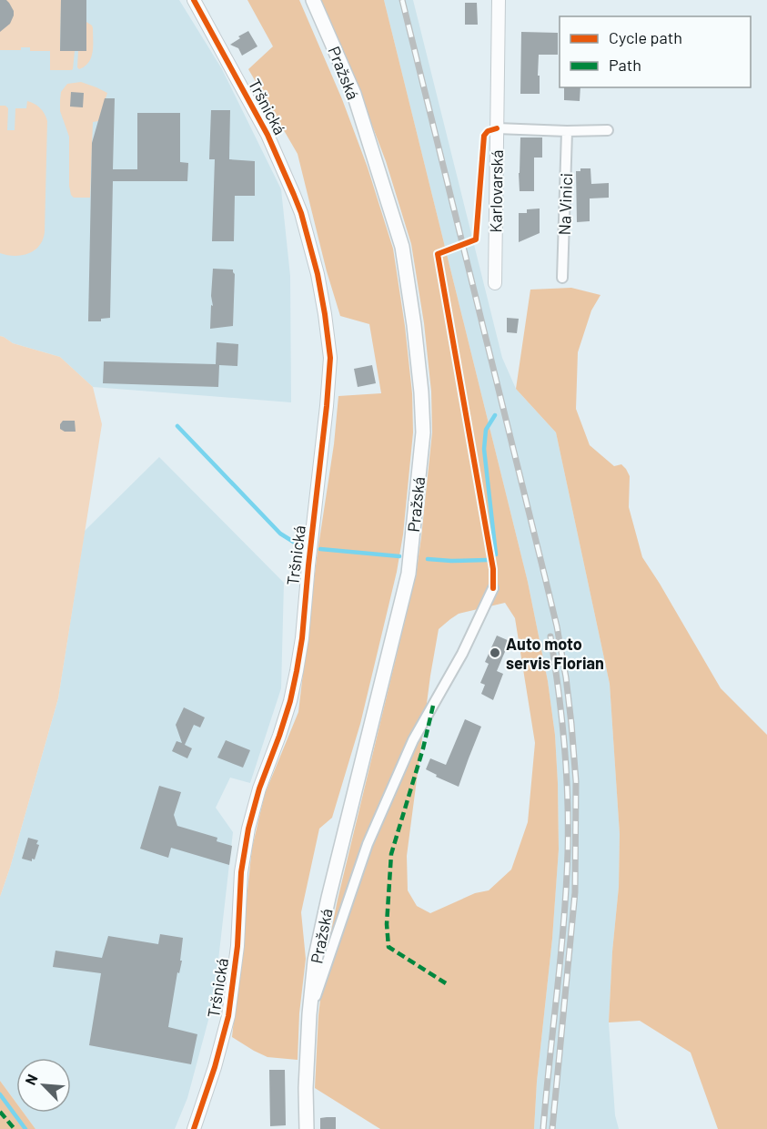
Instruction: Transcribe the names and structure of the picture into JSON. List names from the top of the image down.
{
  "streets": {
    "main road": ["Pražská"],
    "street": ["Tršnická", "Karlovarská", "Na Vinici"]
  },
  "places": ["Auto moto servis Florian"],
  "legend": ["Cycle path", "Path"],
  "north": "top left"
}
